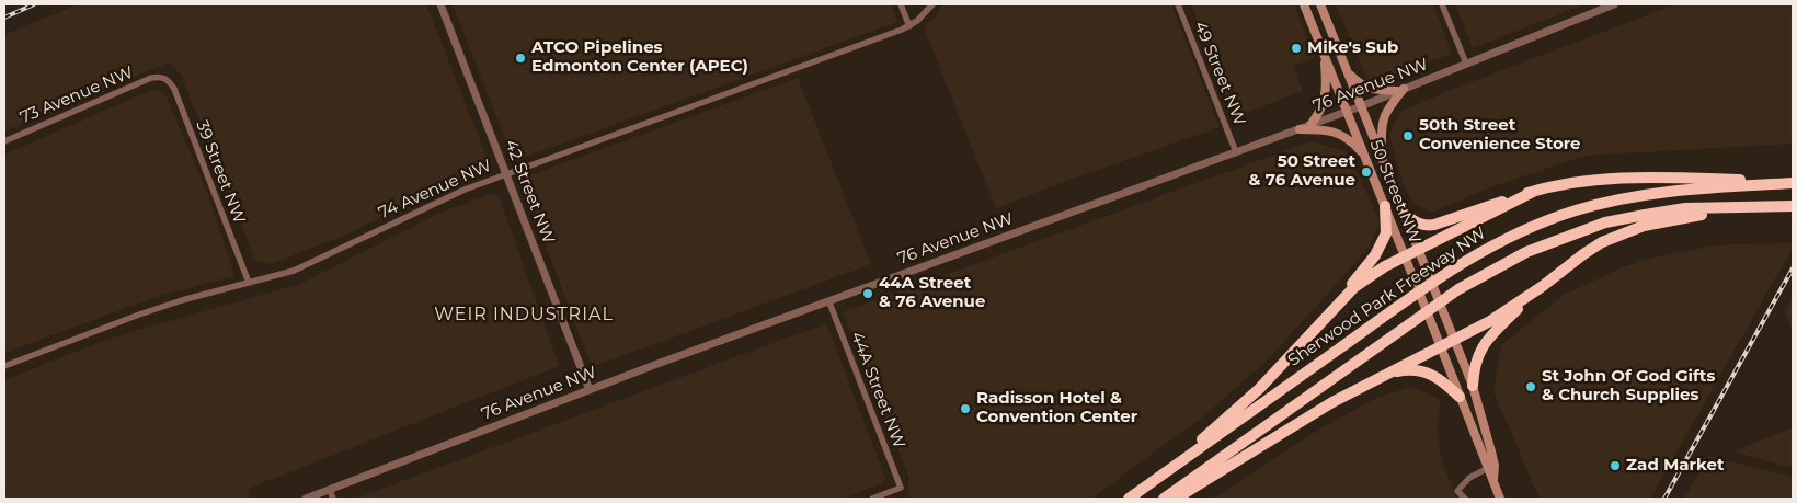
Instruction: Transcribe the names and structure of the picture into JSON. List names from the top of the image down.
{
  "streets": {
    "highway": ["Sherwood Park Freeway NW"],
    "main road": ["50 Street NW"],
    "street": [
      "49 Street NW",
      "76 Avenue NW",
      "73 Avenue NW",
      "39 Street NW",
      "74 Avenue NW",
      "42 Street NW",
      "44A Street NW"
    ]
  },
  "crossings": [
    ["49 Street NW", "76 Avenue NW"],
    ["76 Avenue NW", "42 Street NW"],
    ["76 Avenue NW", "50 Street NW"],
    ["76 Avenue NW", "44A Street NW"],
    ["73 Avenue NW", "39 Street NW"],
    ["39 Street NW", "74 Avenue NW"],
    ["74 Avenue NW", "42 Street NW"]
  ],
  "districts": ["WEIR INDUSTRIAL"],
  "places": [
    "Mike's Sub",
    "ATCO Pipelines Edmonton Center (APEC)",
    "50th Street Convenience Store",
    "50 Street & 76 Avenue",
    "44A Street & 76 Avenue",
    "St John Of God Gifts & Church Supplies",
    "Radisson Hotel & Convention Center",
    "Zad Market"
  ]
}
